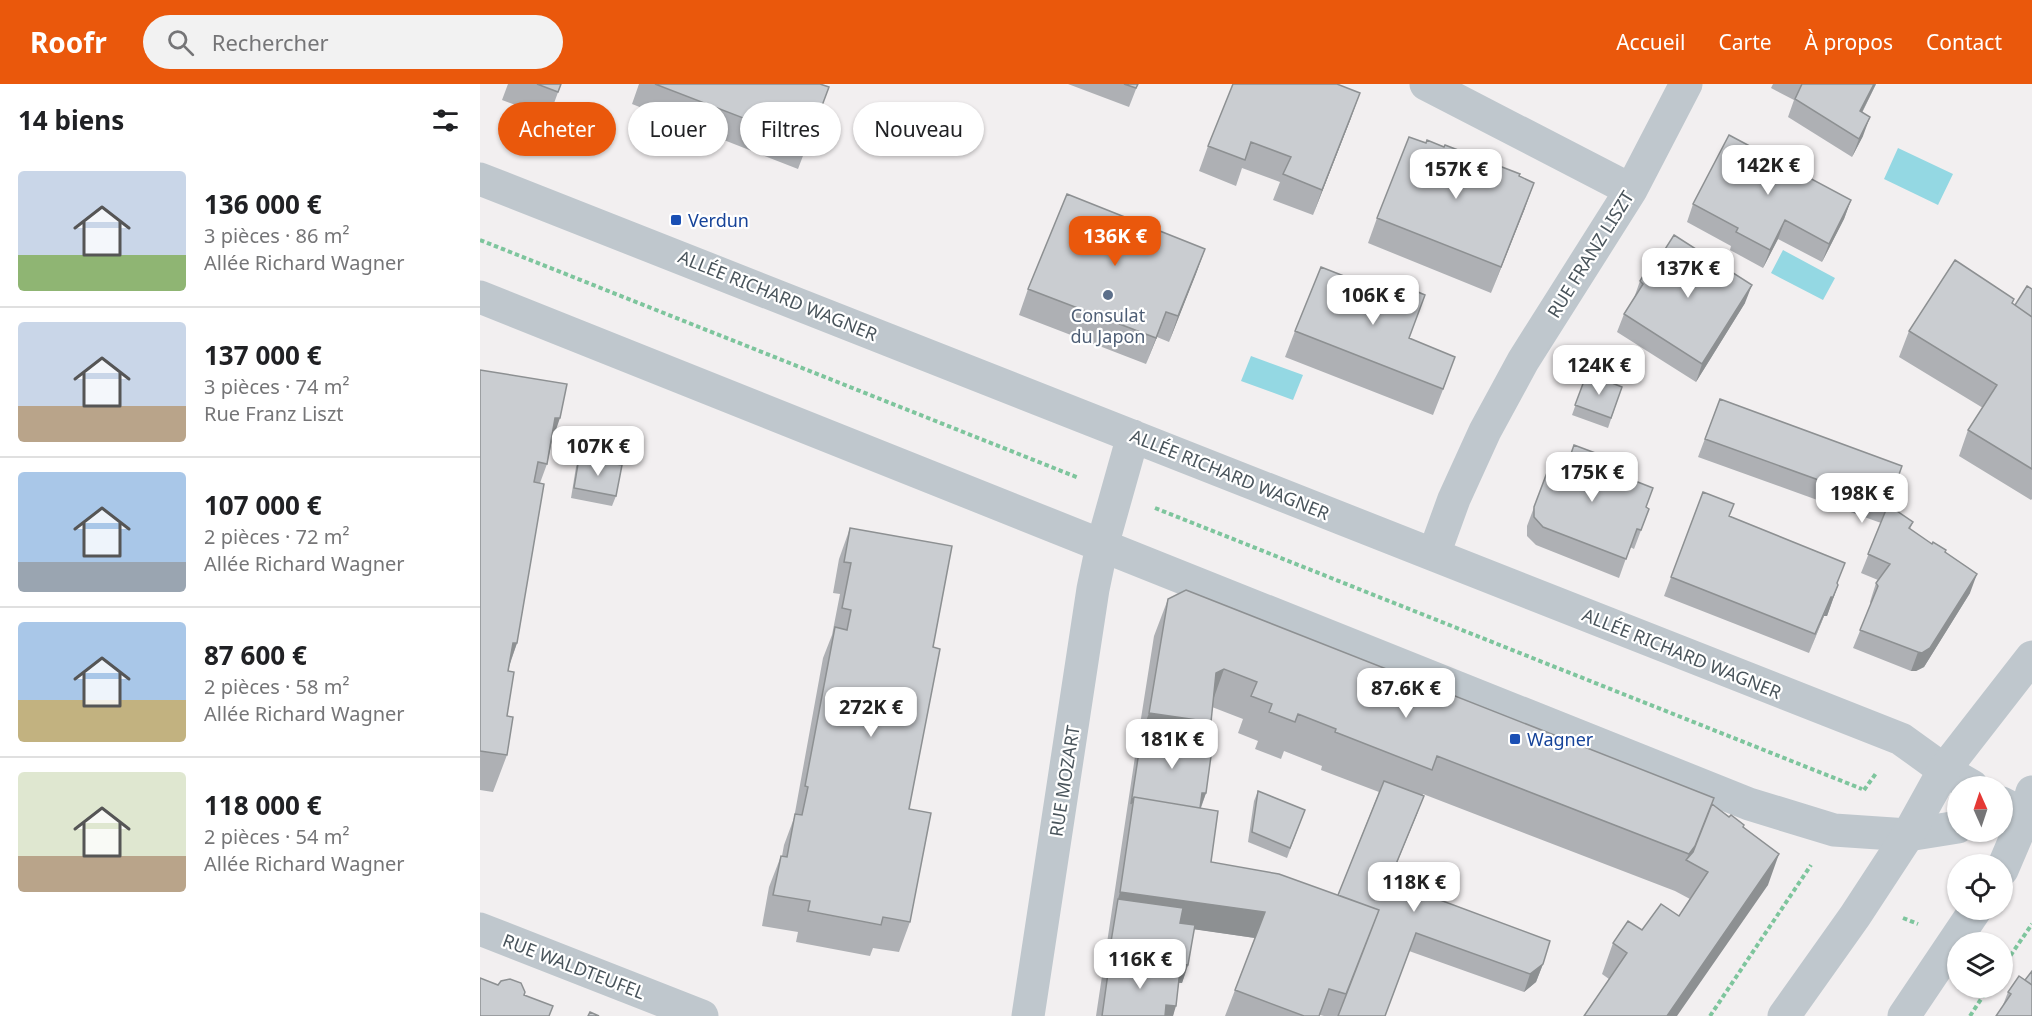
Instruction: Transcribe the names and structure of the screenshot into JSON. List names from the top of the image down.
{
  "streets": {
    "street": [
      "RUE FRANZ LISZT",
      "ALLÉE RICHARD WAGNER",
      "RUE MOZART",
      "RUE WALDTEUFEL"
    ]
  },
  "crossings": [
    ["RUE FRANZ LISZT", "ALLÉE RICHARD WAGNER"],
    ["ALLÉE RICHARD WAGNER", "RUE MOZART"]
  ],
  "places": {
    "transit": ["Verdun", "Wagner"],
    "other": ["Consulat du Japon"]
  },
  "north": "top",
  "page": {
    "header": "Roofr",
    "search": "Rechercher",
    "nav": [
      "Accueil",
      "Carte",
      "À propos",
      "Contact"
    ],
    "heading": "14 biens",
    "chip": [
      "Acheter",
      "Louer",
      "Filtres",
      "Nouveau"
    ],
    "price": [
      "142K €",
      "157K €",
      "136K €",
      "137K €",
      "106K €",
      "124K €",
      "107K €",
      "175K €",
      "198K €",
      "87.6K €",
      "272K €",
      "181K €",
      "118K €",
      "116K €"
    ],
    "list": [
      {
        "name": "136 000 €",
        "note": "3 pièces · 86 m² · Allée Richard Wagner"
      },
      {
        "name": "137 000 €",
        "note": "3 pièces · 74 m² · Rue Franz Liszt"
      },
      {
        "name": "107 000 €",
        "note": "2 pièces · 72 m² · Allée Richard Wagner"
      },
      {
        "name": "87 600 €",
        "note": "2 pièces · 58 m² · Allée Richard Wagner"
      },
      {
        "name": "118 000 €",
        "note": "2 pièces · 54 m² · Allée Richard Wagner"
      }
    ]
  }
}
